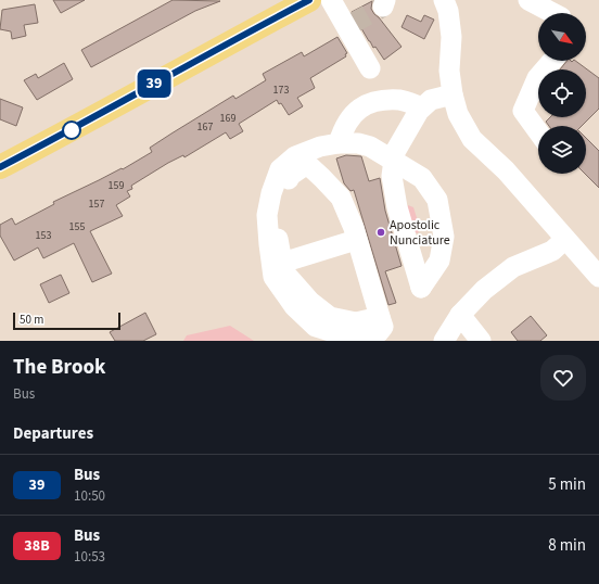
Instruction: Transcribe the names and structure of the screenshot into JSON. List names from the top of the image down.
{
  "places": ["Apostolic Nunciature"],
  "lines": ["bus line 39"],
  "house_numbers": [
    "173",
    "169",
    "167",
    "159",
    "157",
    "155",
    "153"
  ],
  "scale_bar": "50 m",
  "north": "bottom right",
  "page": {
    "on_map": "39",
    "scale": "50 m",
    "heading": [
      ["The Brook", "Bus"],
      "Departures"
    ],
    "list": [
      {
        "mark": "39",
        "name": "Bus",
        "note": "10:50",
        "value": "5 min"
      },
      {
        "mark": "38B",
        "name": "Bus",
        "note": "10:53",
        "value": "8 min"
      }
    ]
  }
}
